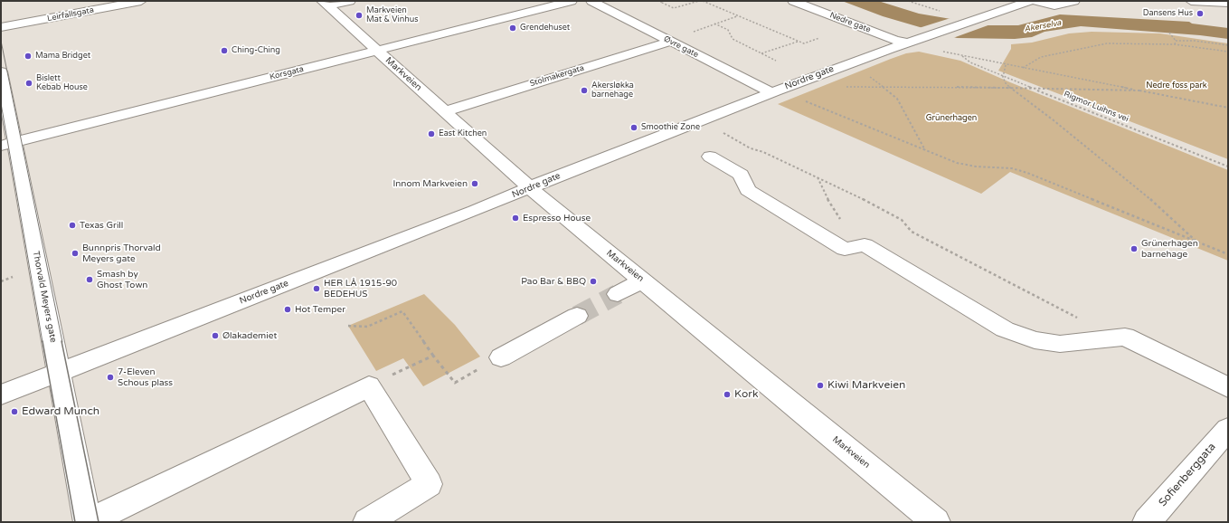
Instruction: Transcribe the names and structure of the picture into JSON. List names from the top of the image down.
{
  "streets": {
    "street": [
      "Leirfallsgata",
      "Nedre gate",
      "Øvre gate",
      "Korsgata",
      "Markveien",
      "Stolmakergata",
      "Nordre gate",
      "Thorvald Meyers gate",
      "Sofienberggata"
    ],
    "path": ["Rigmor Luihns vei"]
  },
  "crossings": [
    ["Nedre gate", "Nordre gate"],
    ["Øvre gate", "Stolmakergata"],
    ["Øvre gate", "Nordre gate"],
    ["Korsgata", "Markveien"],
    ["Korsgata", "Thorvald Meyers gate"],
    ["Markveien", "Stolmakergata"],
    ["Markveien", "Nordre gate"],
    ["Nordre gate", "Thorvald Meyers gate"]
  ],
  "water": ["Akerselva"],
  "parks": ["Nedre foss park", "Grünerhagen"],
  "places": [
    "Dansens Hus",
    "Markveien Mat & Vinhus",
    "Grendehuset",
    "Ching-Ching",
    "Mama Bridget",
    "Bislett Kebab House",
    "Akersløkka barnehage",
    "Smoothie Zone",
    "East Kitchen",
    "Innom Markveien",
    "Espresso House",
    "Texas Grill",
    "Grünerhagen barnehage",
    "Bunnpris Thorvald Meyers gate",
    "Smash by Ghost Town",
    "Pao Bar & BBQ",
    "HER LÅ 1915-90 BEDEHUS",
    "Hot Temper",
    "Ølakademiet",
    "7-Eleven Schous plass",
    "Kiwi Markveien",
    "Kork",
    "Edward Munch"
  ]
}
